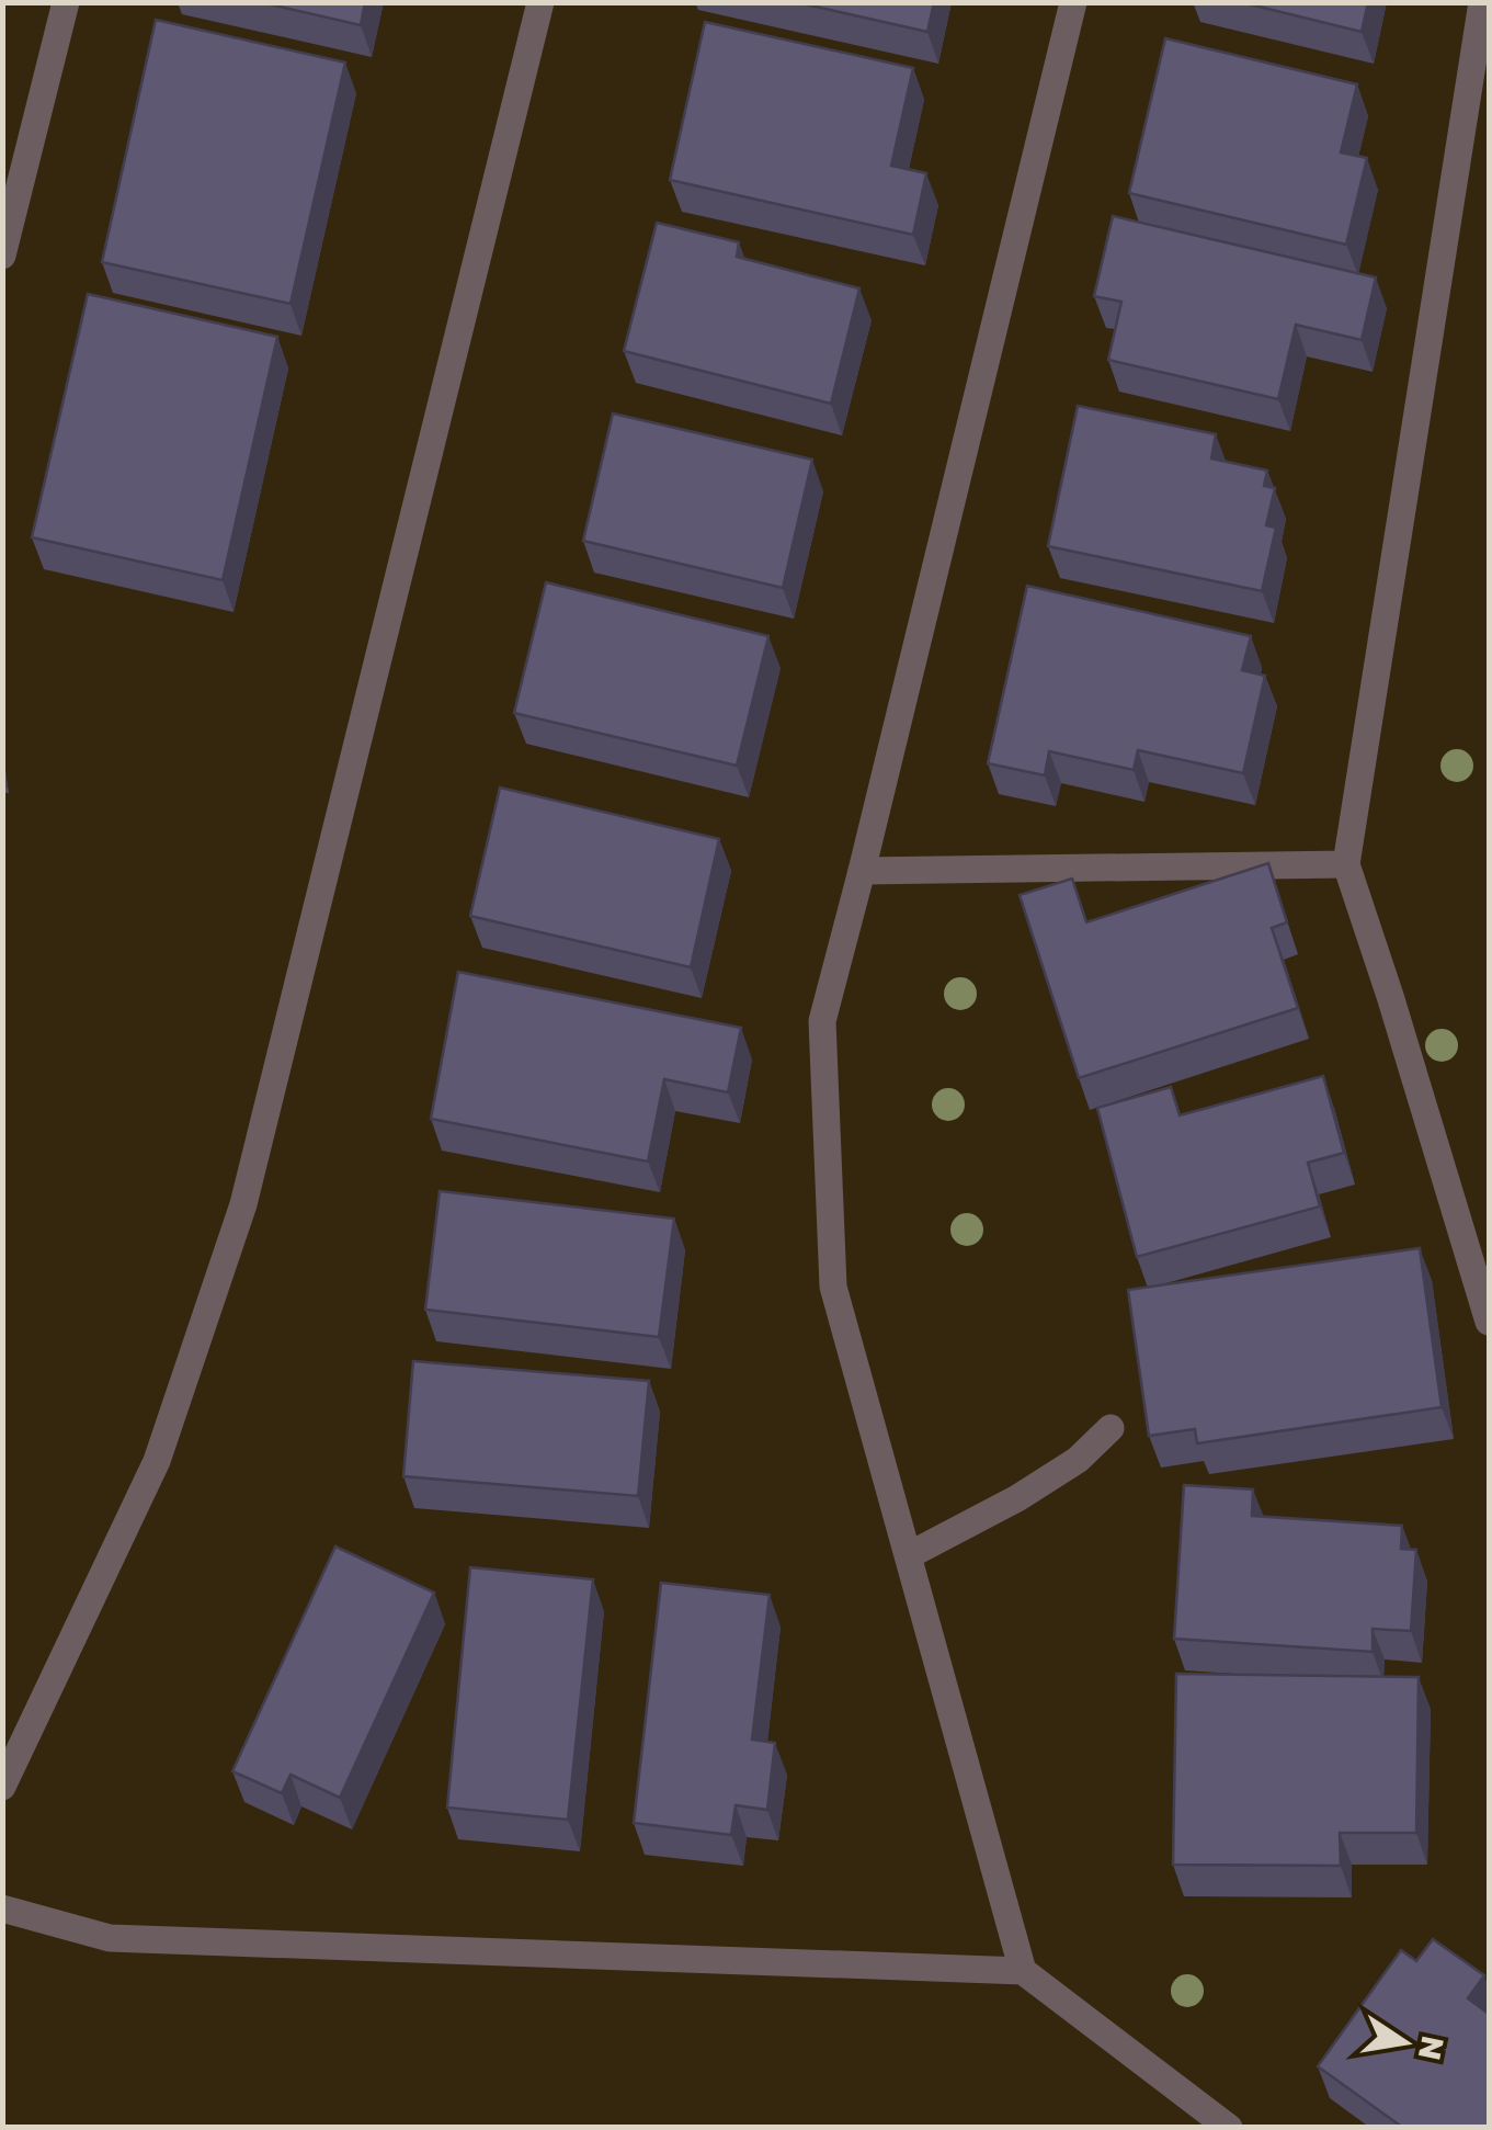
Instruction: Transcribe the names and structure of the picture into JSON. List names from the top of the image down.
{
  "north": "right"
}
